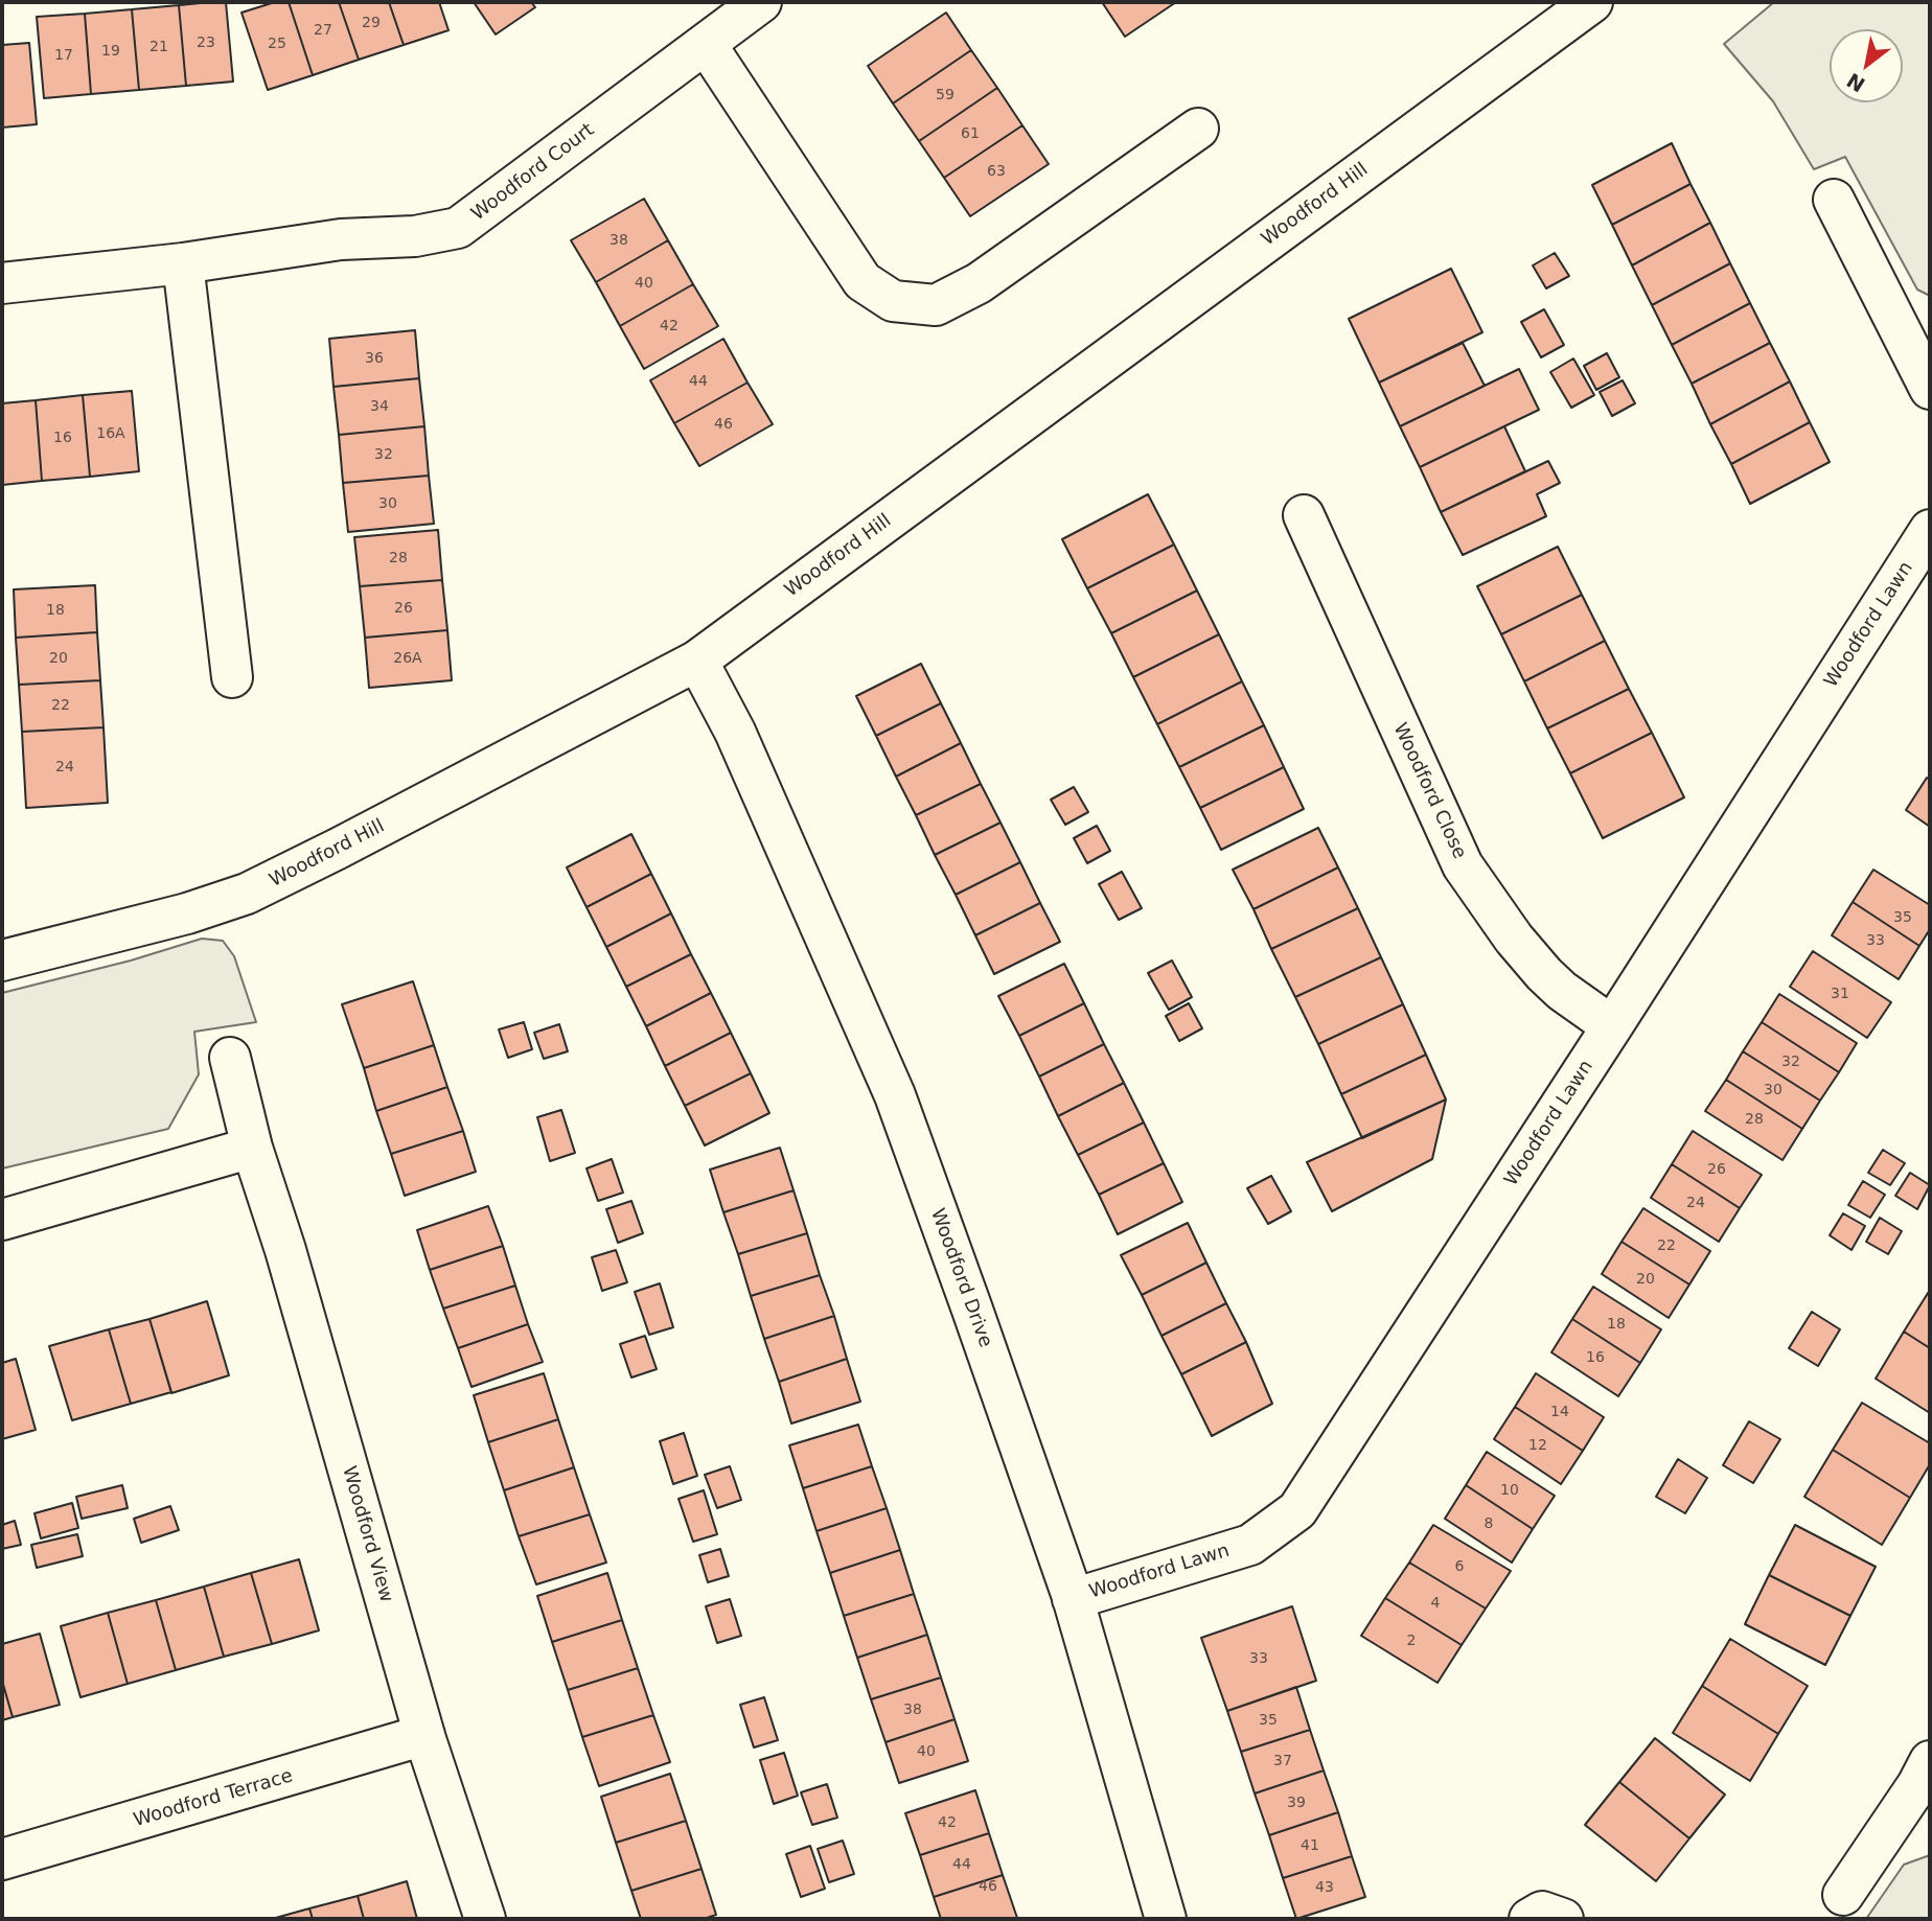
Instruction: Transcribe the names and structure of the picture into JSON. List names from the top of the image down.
{
  "streets": {
    "street": [
      "Woodford Court",
      "Woodford Hill",
      "Woodford Lawn",
      "Woodford Close",
      "Woodford Drive",
      "Woodford View",
      "Woodford Terrace"
    ]
  },
  "crossings": [
    ["Woodford Hill", "Woodford Drive"],
    ["Woodford Lawn", "Woodford Close"],
    ["Woodford Lawn", "Woodford Drive"],
    ["Woodford View", "Woodford Terrace"]
  ],
  "house_numbers": [
    "29",
    "27",
    "23",
    "25",
    "21",
    "19",
    "17",
    "59",
    "61",
    "63",
    "38",
    "40",
    "42",
    "36",
    "44",
    "34",
    "46",
    "16A",
    "16",
    "32",
    "30",
    "28",
    "26",
    "18",
    "20",
    "26A",
    "22",
    "24",
    "35",
    "33",
    "31",
    "32",
    "30",
    "28",
    "26",
    "24",
    "22",
    "20",
    "18",
    "16",
    "14",
    "12",
    "10",
    "8",
    "6",
    "4",
    "2",
    "33",
    "38",
    "35",
    "40",
    "37",
    "39",
    "42",
    "41",
    "44",
    "46",
    "43"
  ],
  "north": "bottom left"
}
